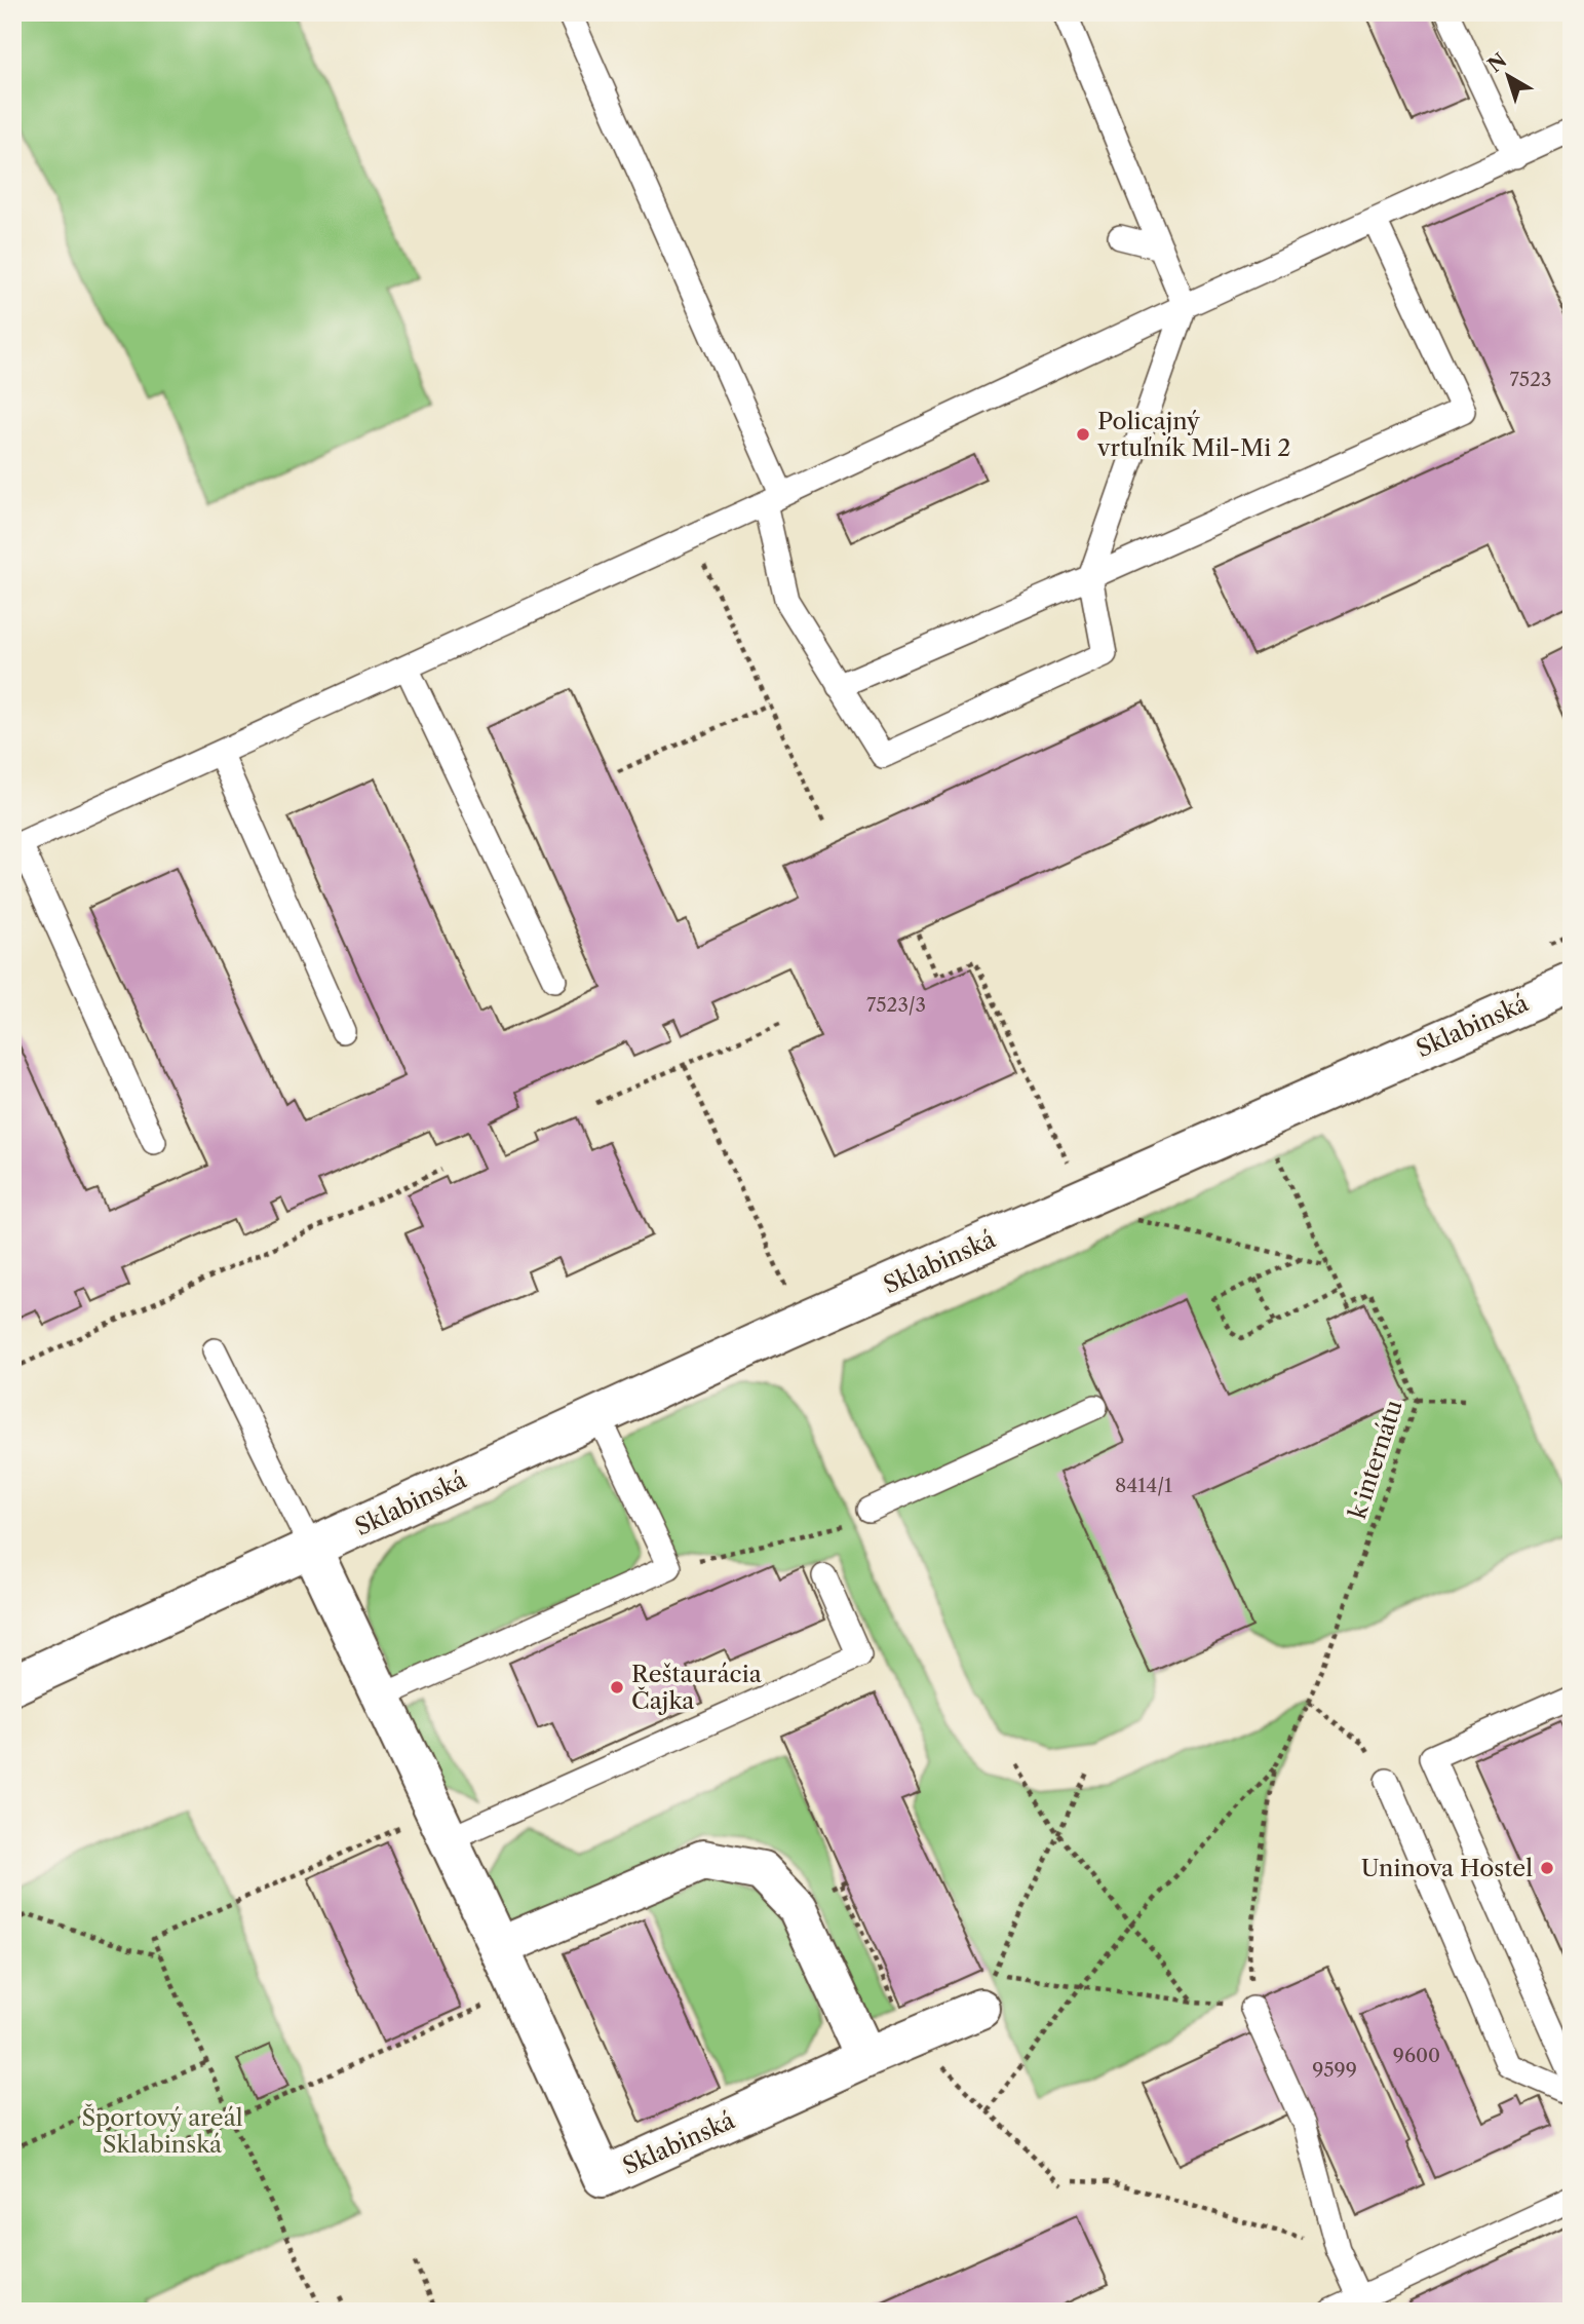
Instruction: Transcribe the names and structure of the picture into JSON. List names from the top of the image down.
{
  "streets": {
    "street": ["Sklabinská"],
    "path": ["k internátu"]
  },
  "parks": ["Športový areál Sklabinská"],
  "places": ["Policajný vrtuľník Mil-Mi 2", "Reštaurácia Čajka", "Uninova Hostel"],
  "house_numbers": [
    "7523",
    "7523/3",
    "8414/1",
    "9600",
    "9599"
  ],
  "north": "top left"
}
